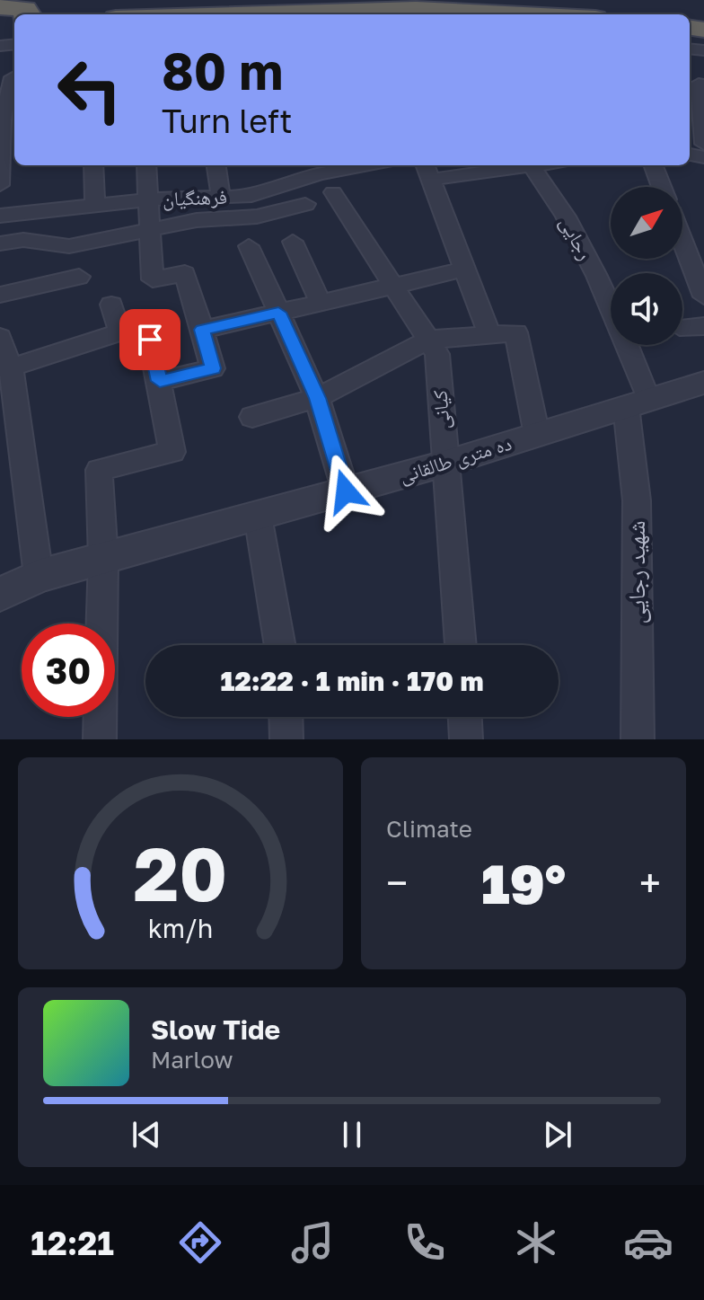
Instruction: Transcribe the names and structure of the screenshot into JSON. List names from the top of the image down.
{
  "streets": {
    "street": [
      "فرهنگیان",
      "رجایی",
      "کیانی",
      "ده متری طالقانی",
      "شهید رجایی"
    ]
  },
  "crossings": [
    ["فرهنگیان", "کیانی"],
    ["رجایی", "ده متری طالقانی"],
    ["رجایی", "شهید رجایی"],
    ["کیانی", "ده متری طالقانی"],
    ["ده متری طالقانی", "شهید رجایی"]
  ],
  "north": "top right",
  "page": {
    "turn": ["80 m", "Turn left"],
    "limit": "30",
    "trip": "12:22 · 1 min · 170 m",
    "tile": "Climate",
    "heat": ["−", "19°", "+"],
    "song": ["Slow Tide", "Marlow"],
    "tabs": "12:21",
    "gauge": ["20", "km/h"]
  }
}
